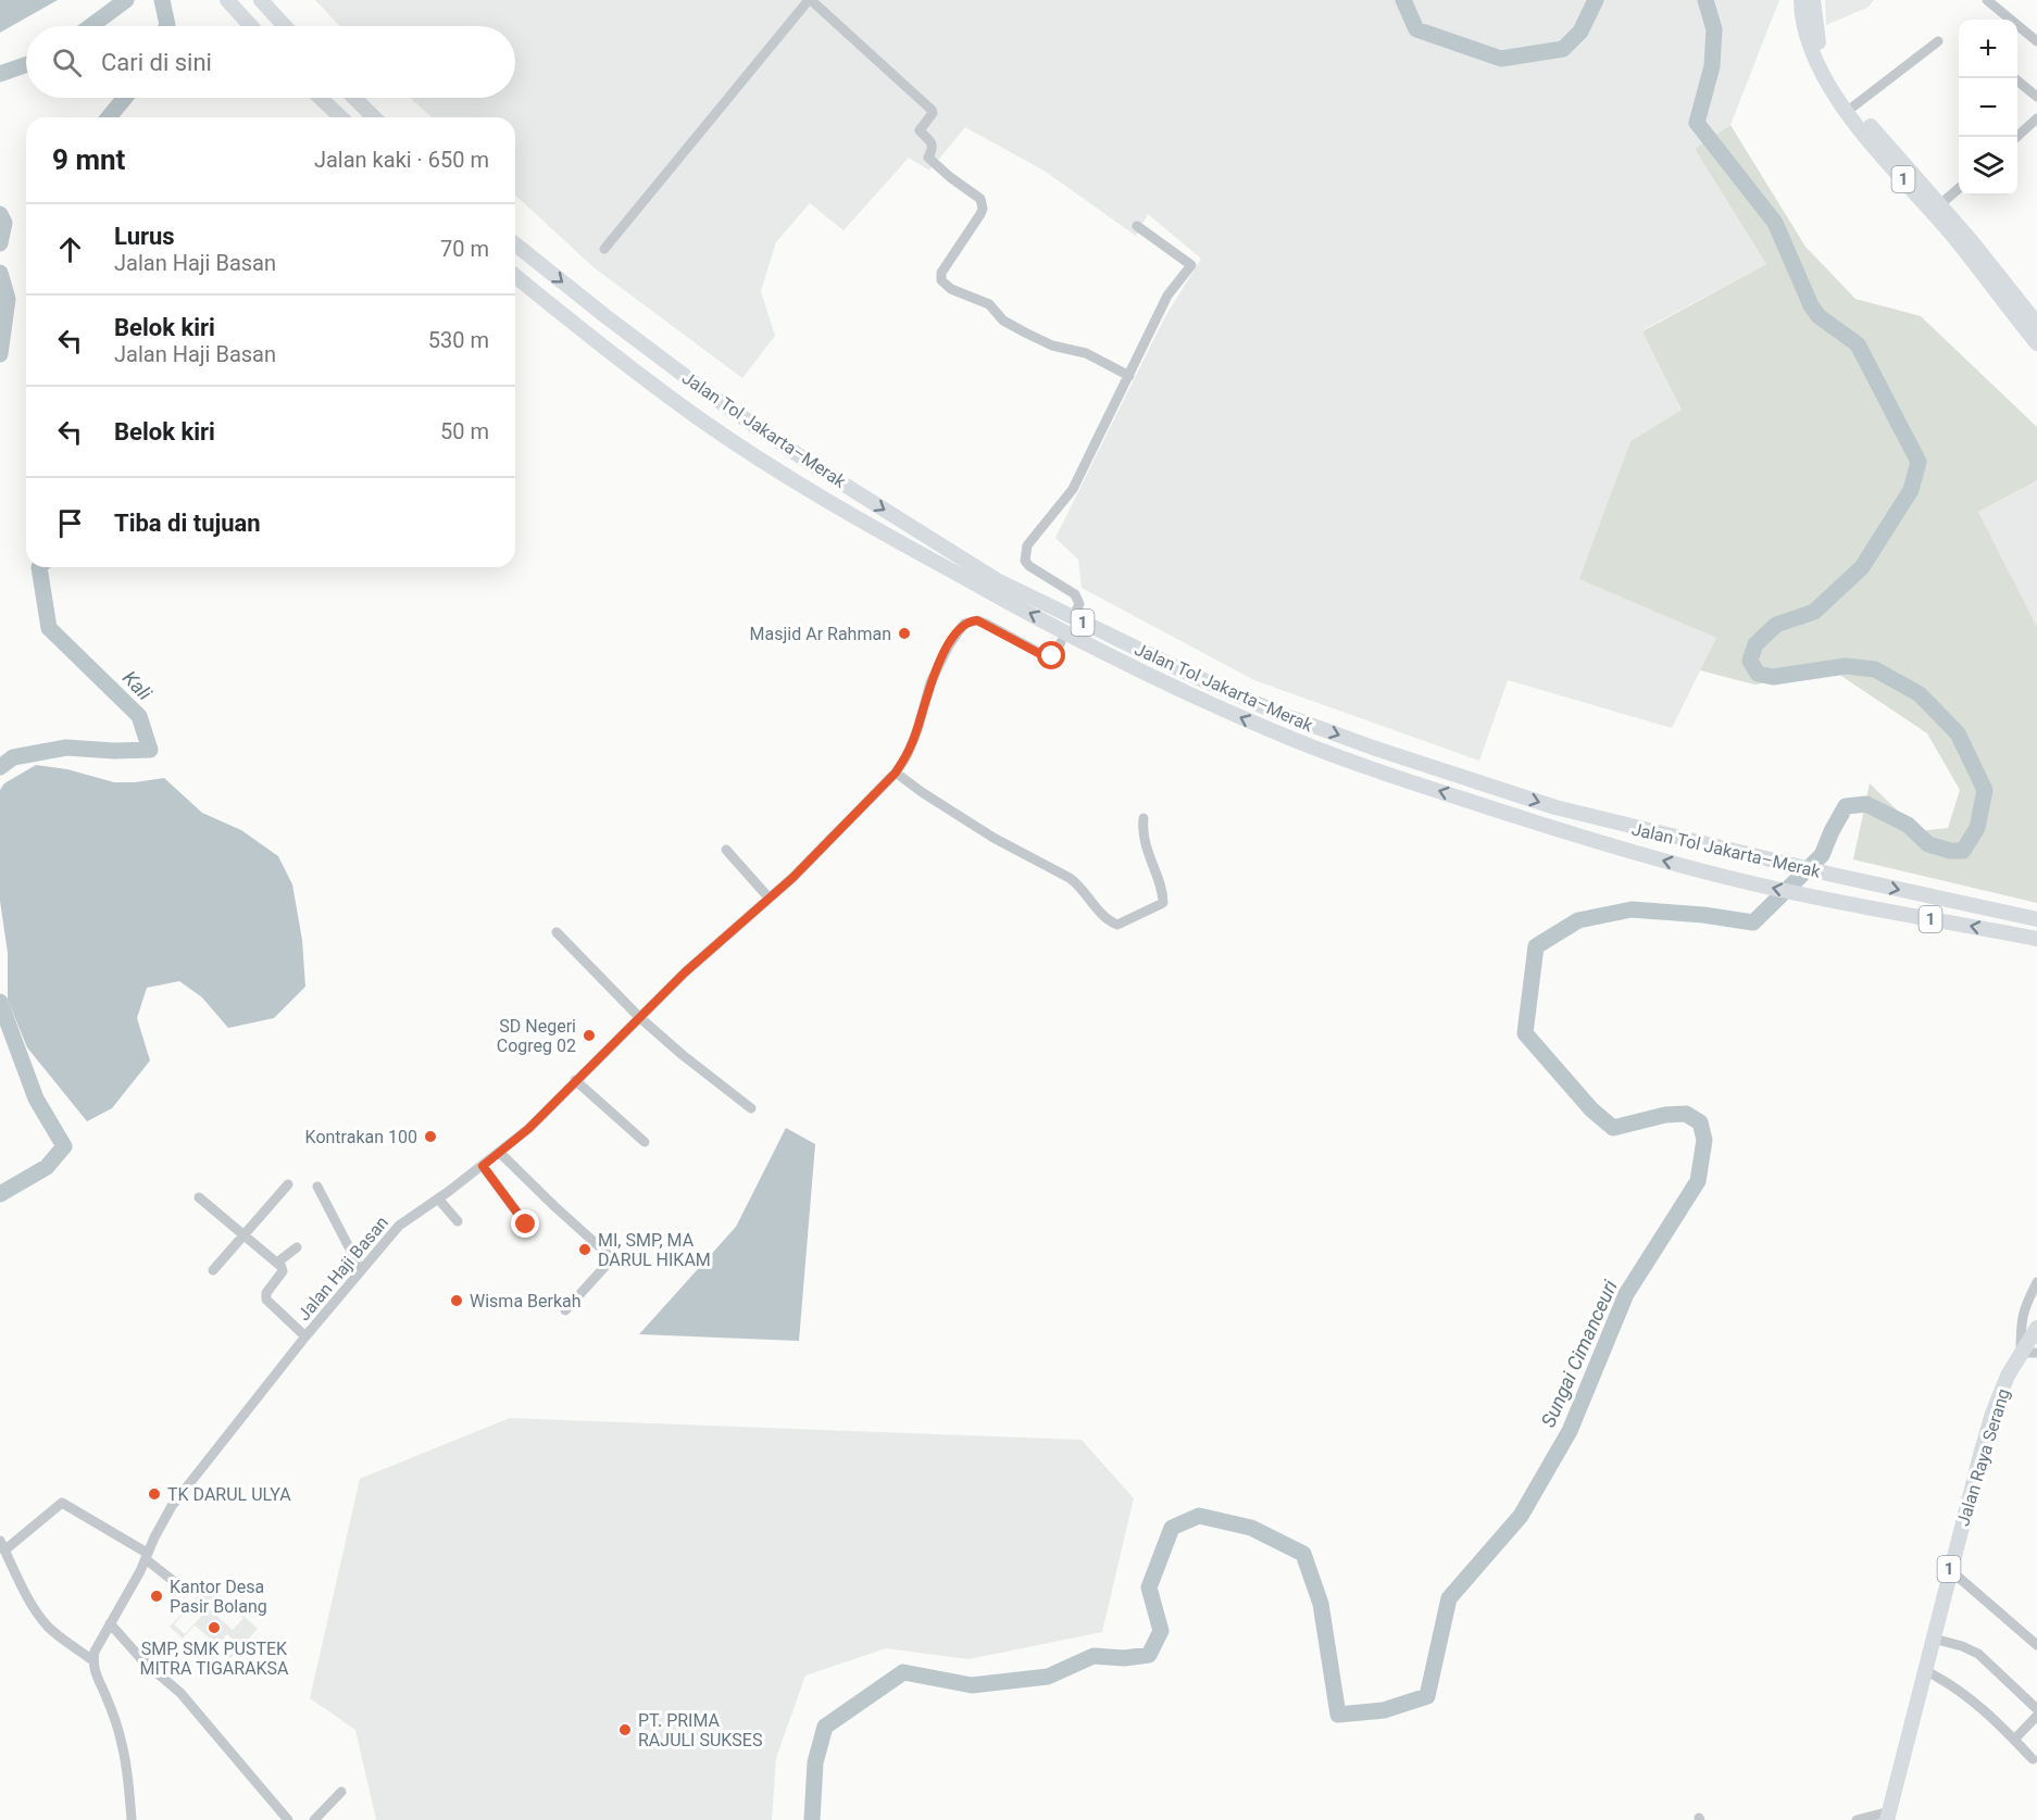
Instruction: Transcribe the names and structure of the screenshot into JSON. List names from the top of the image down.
{
  "streets": {
    "highway": ["1", "Jalan Tol Jakarta–Merak", "Jalan Raya Serang"],
    "street": ["Jalan Haji Basan"]
  },
  "water": ["Kali", "Sungai Cimanceuri"],
  "places": [
    "Masjid Ar Rahman",
    "SD Negeri Cogreg 02",
    "Kontrakan 100",
    "MI, SMP, MA DARUL HIKAM",
    "Wisma Berkah",
    "TK DARUL ULYA",
    "Kantor Desa Pasir Bolang",
    "SMP, SMK PUSTEK MITRA TIGARAKSA",
    "PT. PRIMA RAJULI SUKSES"
  ],
  "page": {
    "map_buttons": ["+", "−"],
    "search": "Cari di sini",
    "heading": ["9 mnt", "Jalan kaki · 650 m"],
    "list": [
      ["Lurus", "Jalan Haji Basan", "70 m"],
      ["Belok kiri", "Jalan Haji Basan", "530 m"],
      ["Belok kiri", "50 m"],
      "Tiba di tujuan"
    ]
  }
}
